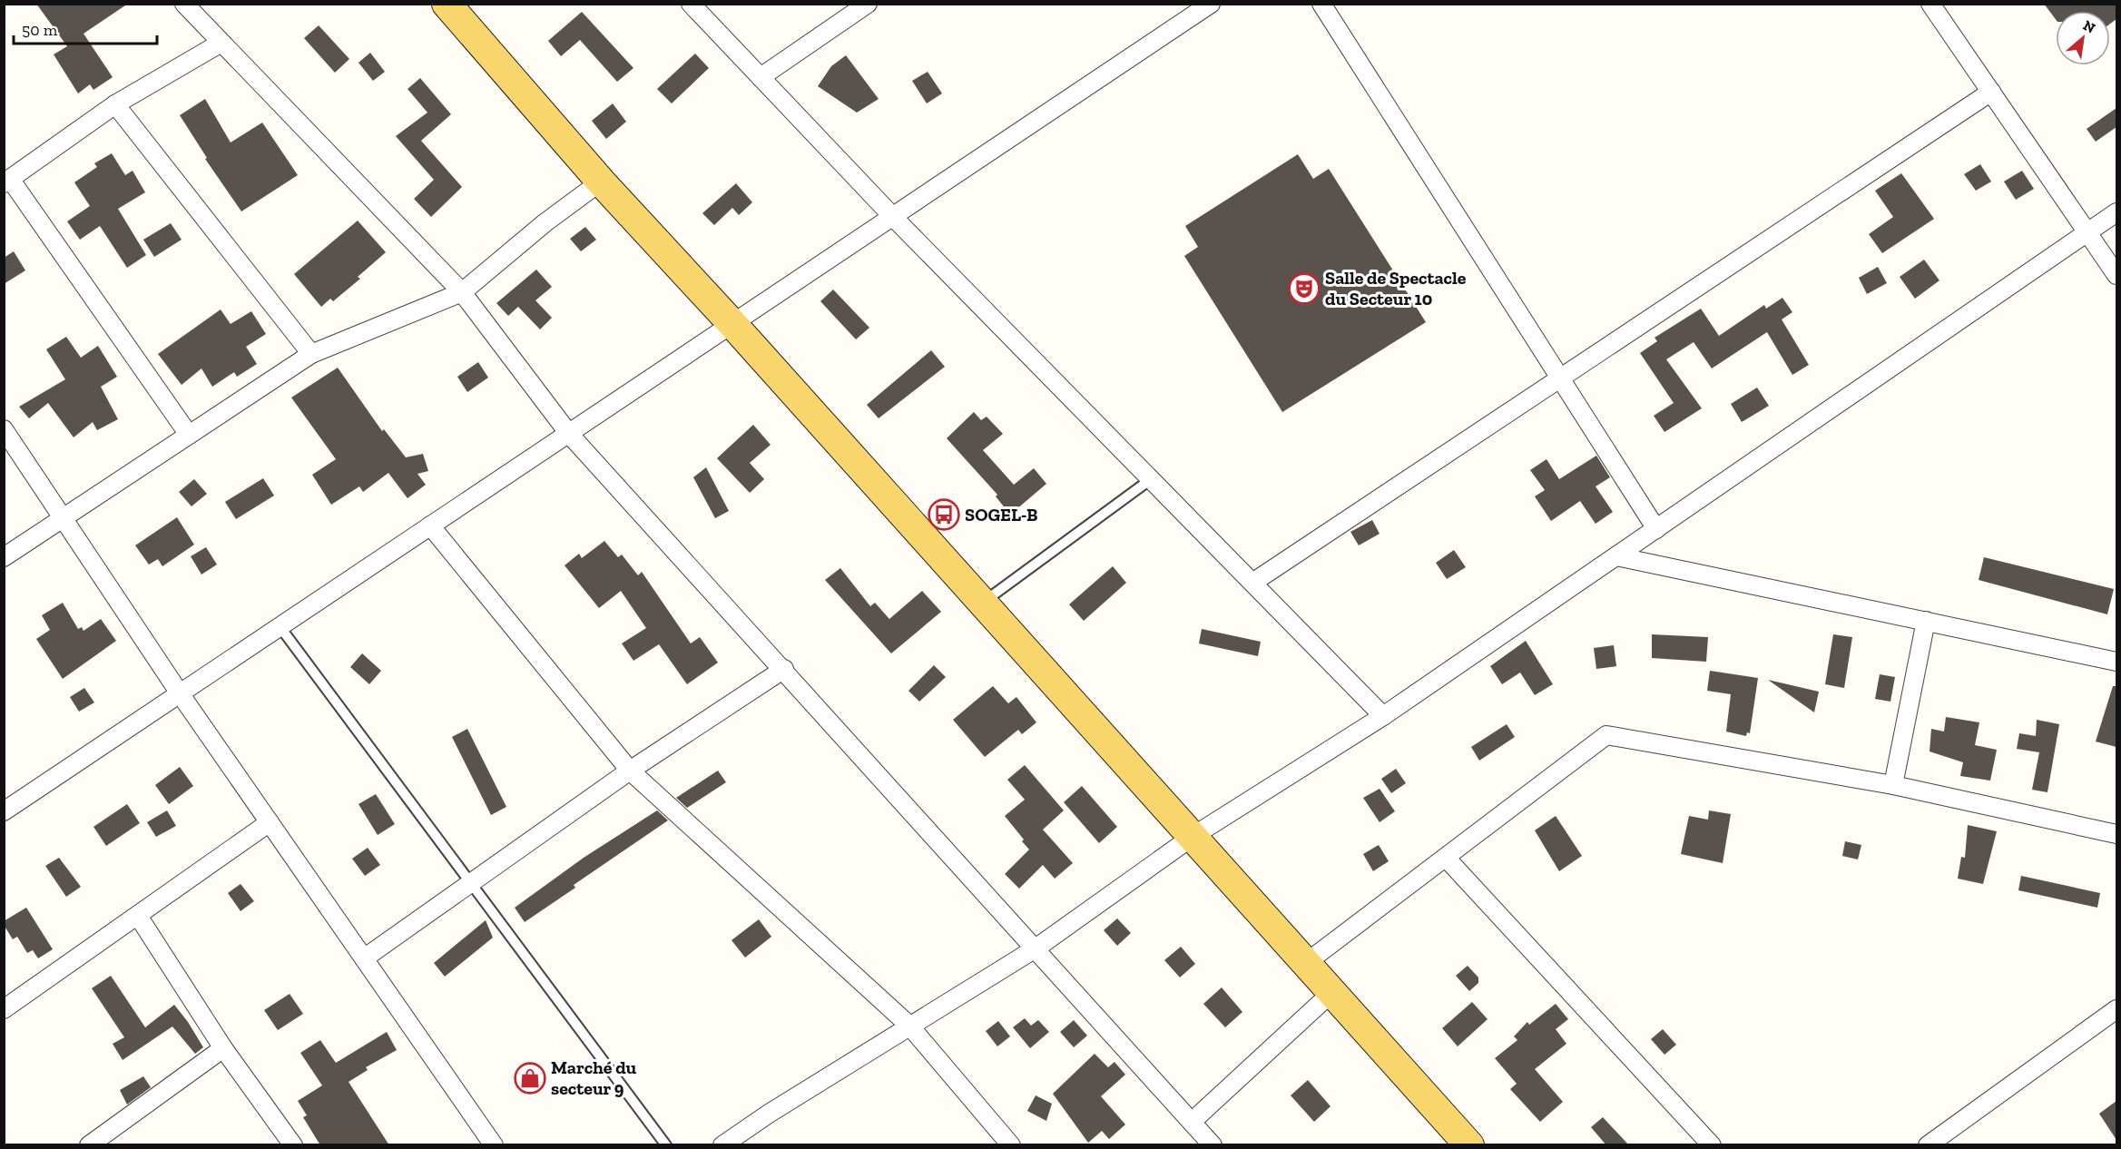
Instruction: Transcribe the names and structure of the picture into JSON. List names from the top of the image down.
{
  "places": {
    "theatre": ["Salle de Spectacle du Secteur 10"],
    "bus stop": ["SOGEL-B"],
    "shop": ["Marché du secteur 9"]
  },
  "scale_bar": "50 m",
  "north": "top right"
}
